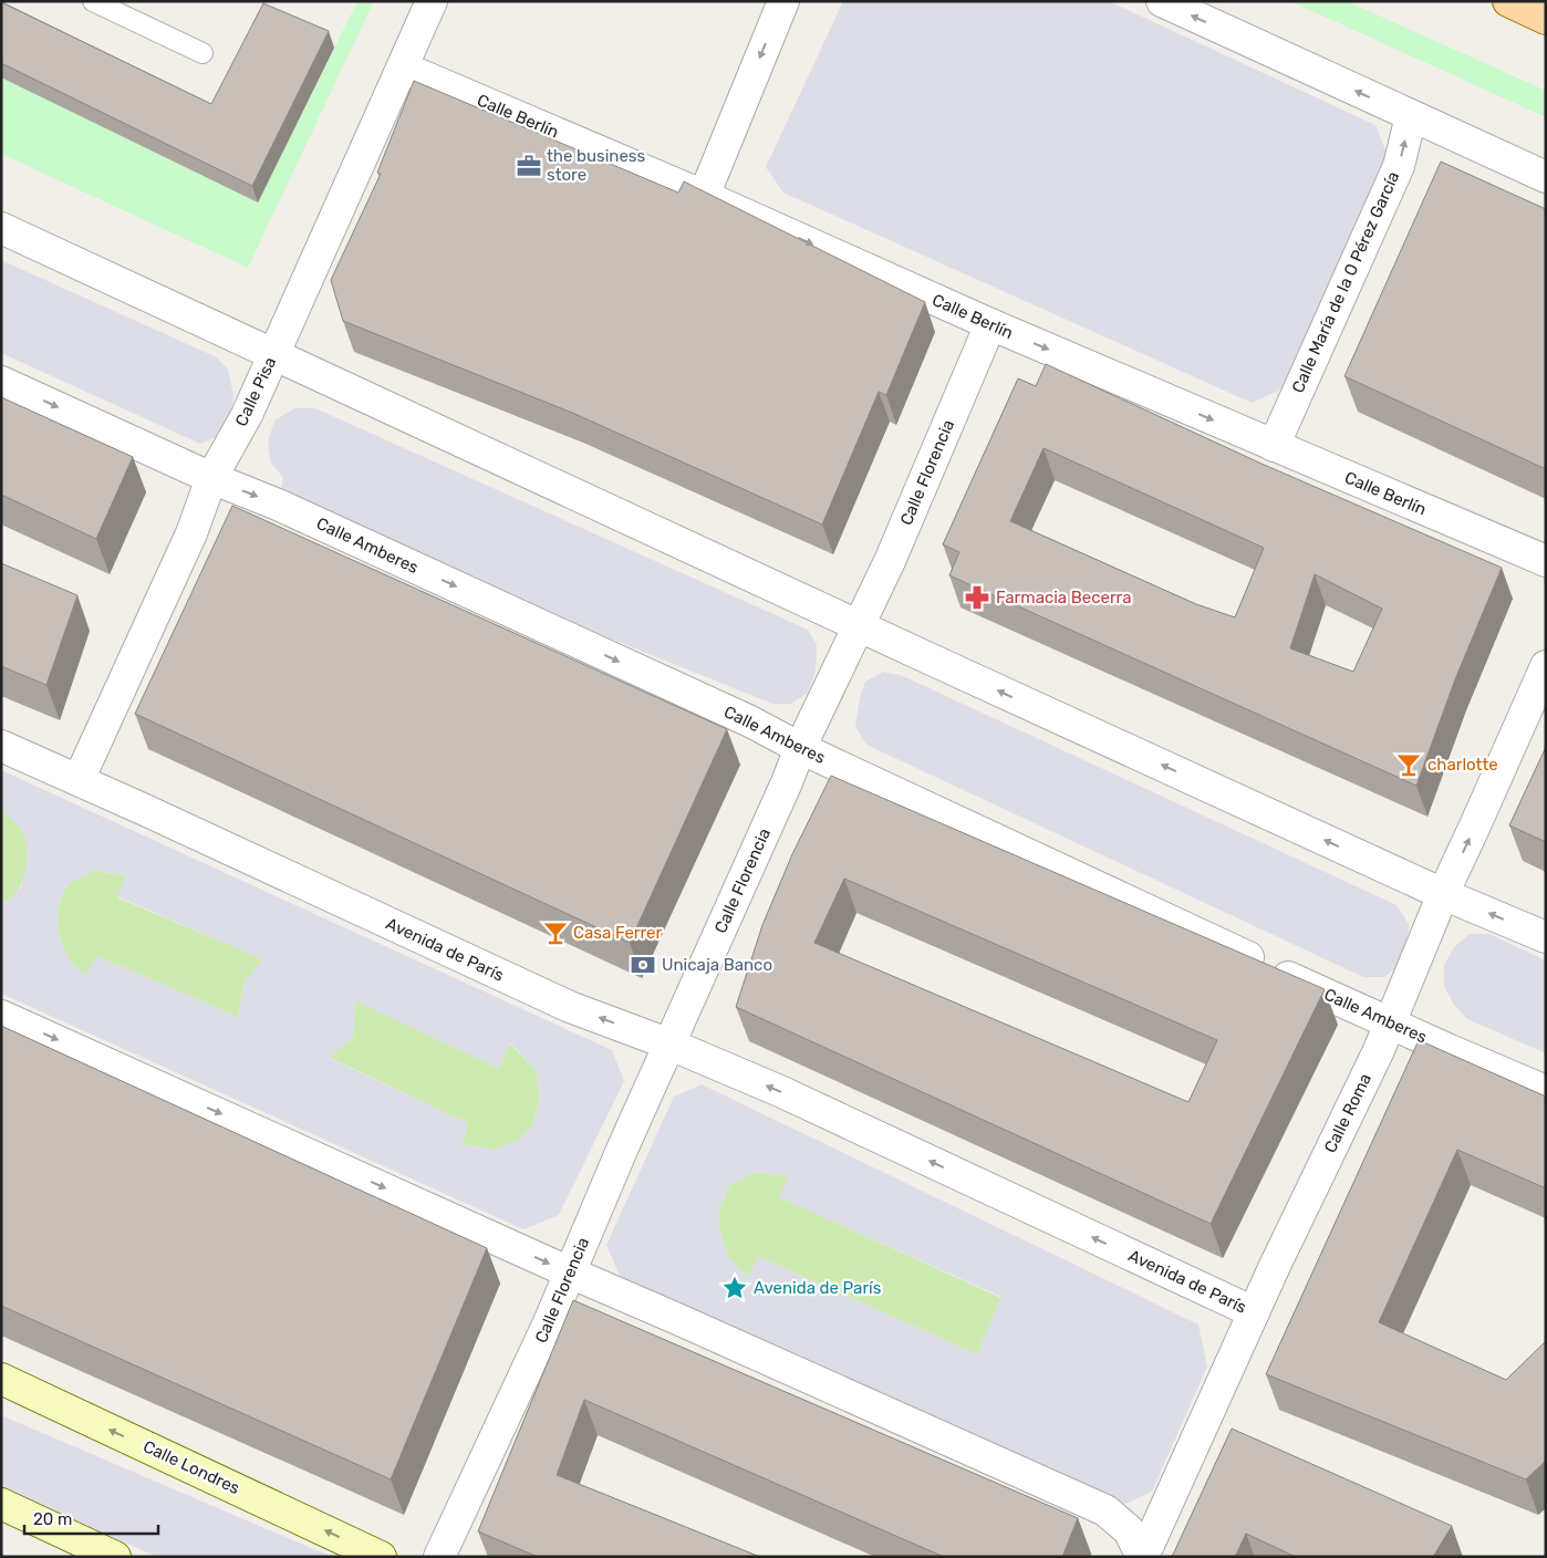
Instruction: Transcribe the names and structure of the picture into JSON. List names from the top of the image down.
{
  "streets": {
    "main road": ["Calle Londres"],
    "street": [
      "Calle Berlín",
      "Calle María de la O Pérez García",
      "Calle Pisa",
      "Calle Florencia",
      "Calle Amberes",
      "Avenida de París",
      "Calle Roma"
    ]
  },
  "crossings": [
    ["Calle Berlín", "Calle María de la O Pérez García"],
    ["Calle Berlín", "Calle Pisa"],
    ["Calle Berlín", "Calle Florencia"],
    ["Calle Pisa", "Calle Amberes"],
    ["Calle Pisa", "Avenida de París"],
    ["Calle Florencia", "Calle Amberes"],
    ["Calle Florencia", "Avenida de París"],
    ["Calle Amberes", "Calle Roma"],
    ["Avenida de París", "Calle Roma"]
  ],
  "one_way": ["Calle Berlín", "Calle María de la O Pérez García", "Calle Londres"],
  "places": {
    "office": ["the business store"],
    "pharmacy": ["Farmacia Becerra"],
    "bar": ["charlotte", "Casa Ferrer"],
    "bank": ["Unicaja Banco"],
    "place": ["Avenida de París"]
  },
  "scale_bar": "20 m"
}
